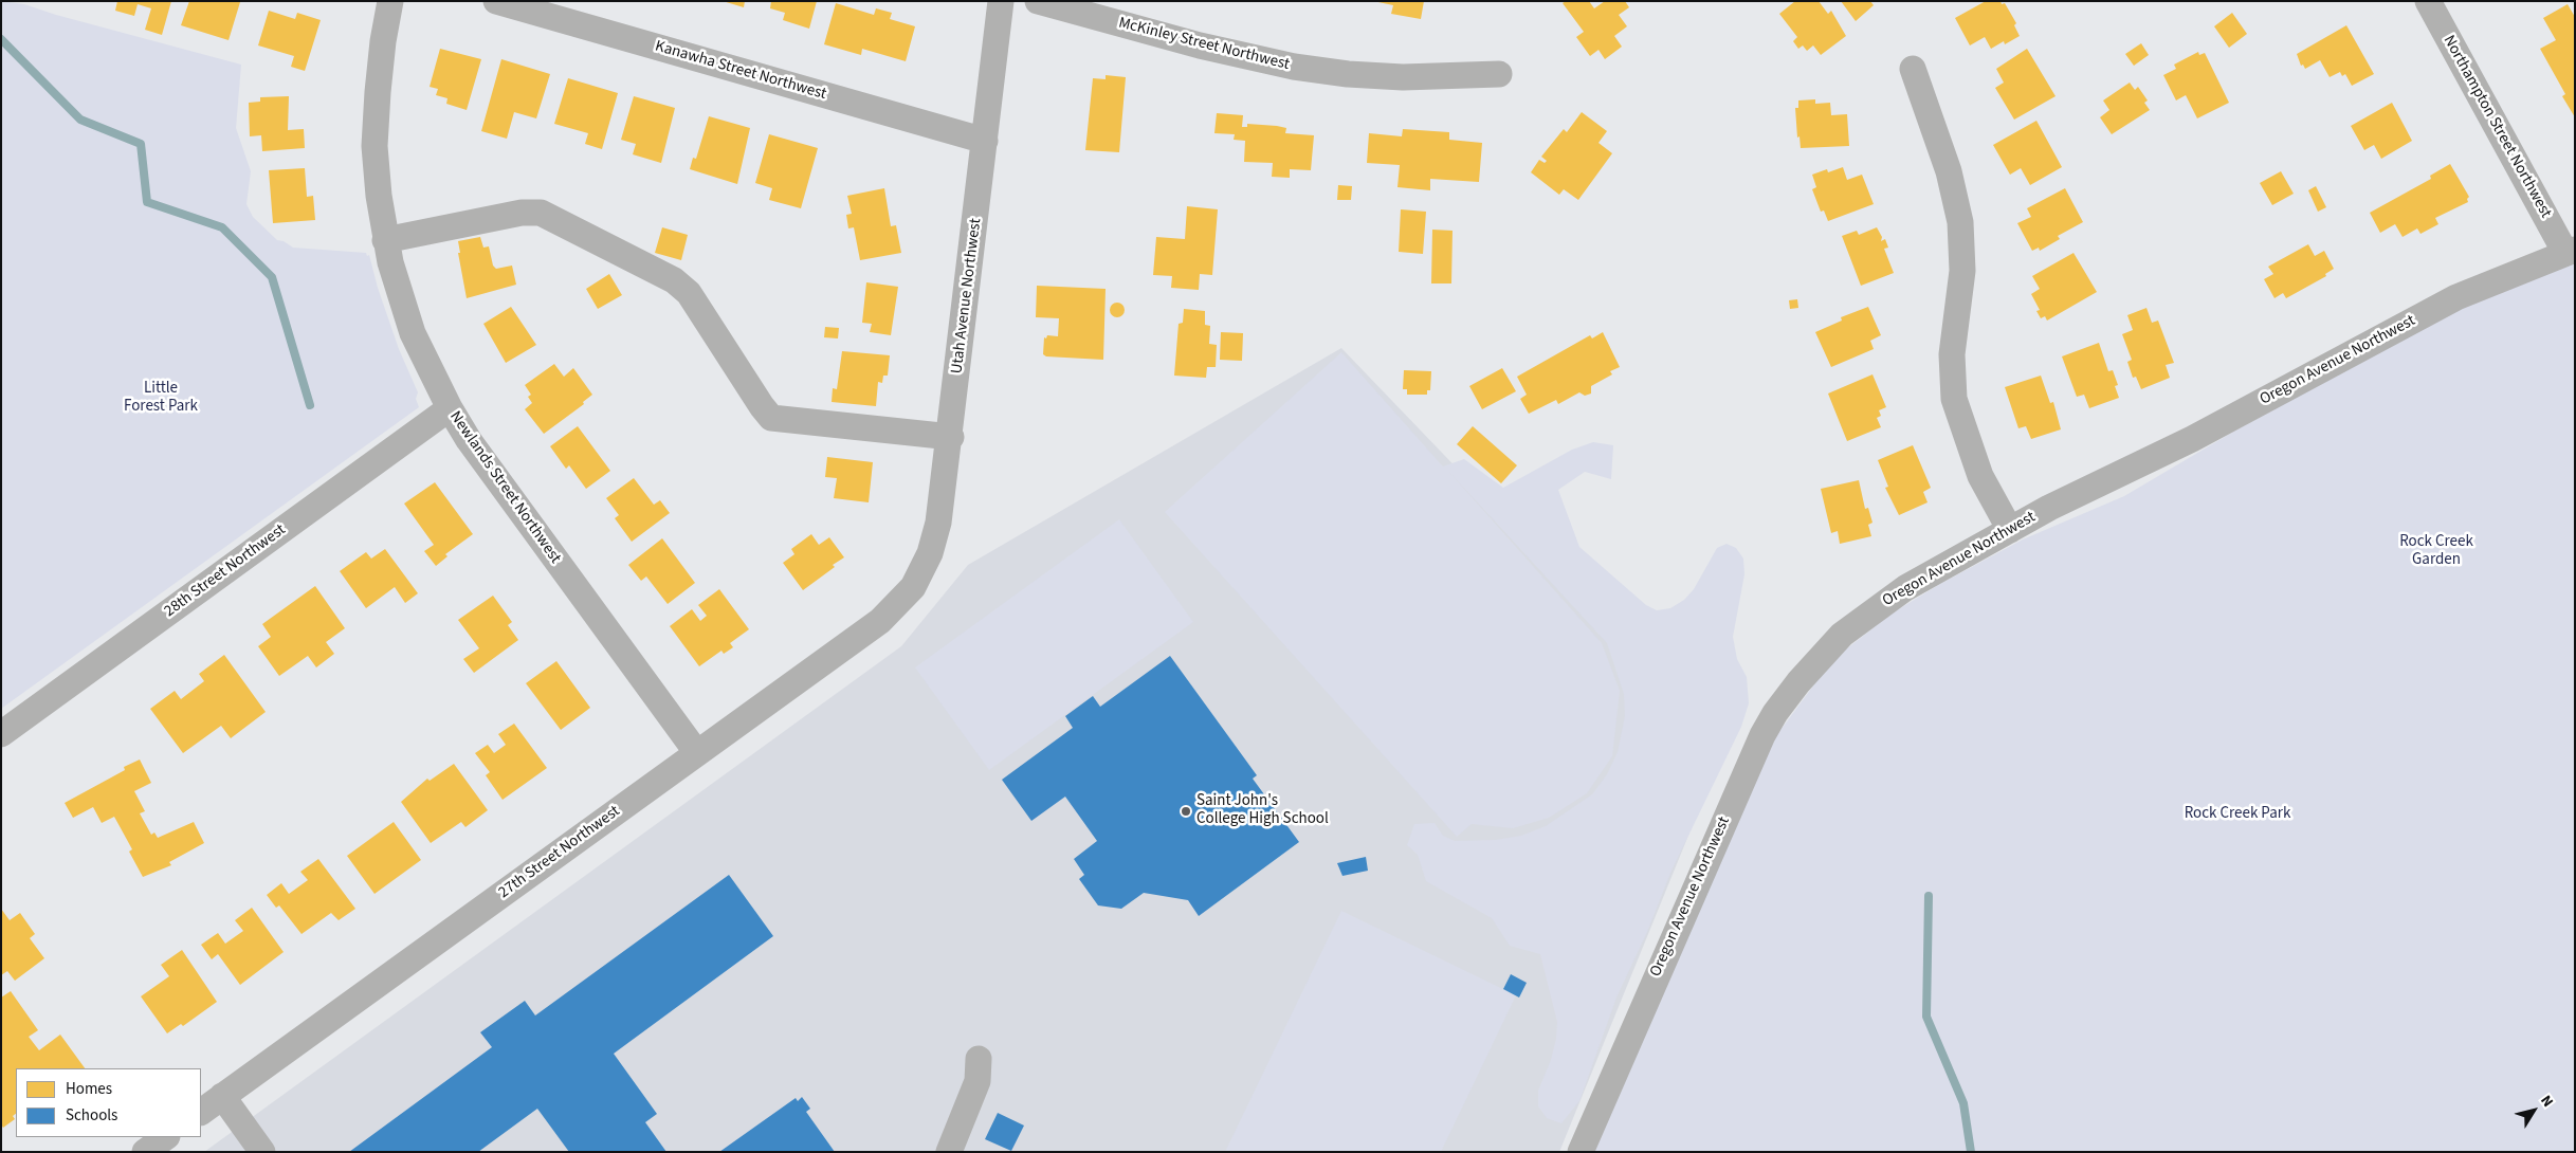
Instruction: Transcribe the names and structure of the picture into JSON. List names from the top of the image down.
{
  "streets": {
    "street": [
      "McKinley Street Northwest",
      "Kanawha Street Northwest",
      "Northampton Street Northwest",
      "Utah Avenue Northwest",
      "Oregon Avenue Northwest",
      "Newlands Street Northwest",
      "28th Street Northwest",
      "27th Street Northwest"
    ]
  },
  "crossings": [
    ["Kanawha Street Northwest", "Utah Avenue Northwest"],
    ["Northampton Street Northwest", "Oregon Avenue Northwest"],
    ["Utah Avenue Northwest", "27th Street Northwest"],
    ["Newlands Street Northwest", "28th Street Northwest"],
    ["Newlands Street Northwest", "27th Street Northwest"]
  ],
  "parks": ["Little Forest Park", "Rock Creek Garden", "Rock Creek Park"],
  "places": ["Saint John's College High School"],
  "legend": ["Homes", "Schools"],
  "north": "top right"
}
